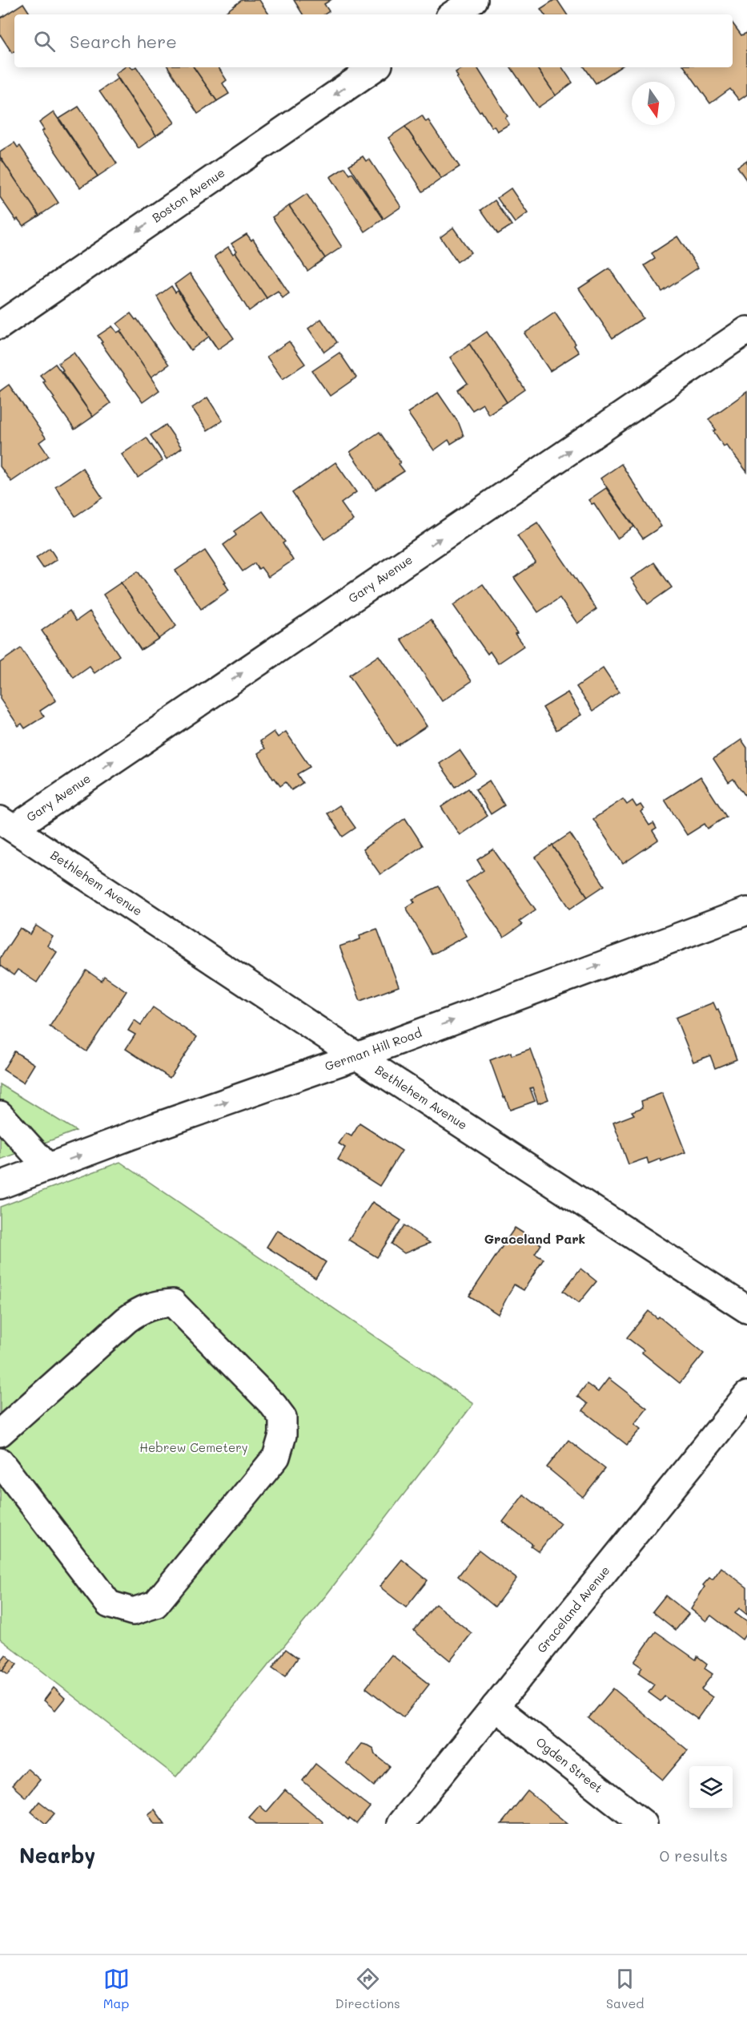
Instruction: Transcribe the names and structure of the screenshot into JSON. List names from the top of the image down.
{
  "streets": {
    "street": [
      "Boston Avenue",
      "Gary Avenue",
      "Bethlehem Avenue",
      "German Hill Road",
      "Graceland Avenue",
      "Ogden Street"
    ]
  },
  "crossings": [
    ["Gary Avenue", "Bethlehem Avenue"],
    ["Bethlehem Avenue", "German Hill Road"],
    ["Graceland Avenue", "Ogden Street"]
  ],
  "one_way": ["Boston Avenue", "Gary Avenue", "German Hill Road"],
  "districts": ["Graceland Park"],
  "parks": ["Hebrew Cemetery"],
  "north": "bottom",
  "page": {
    "search": "Search here",
    "heading": ["Nearby", "0 results"],
    "nav": ["Map", "Directions", "Saved"]
  }
}
